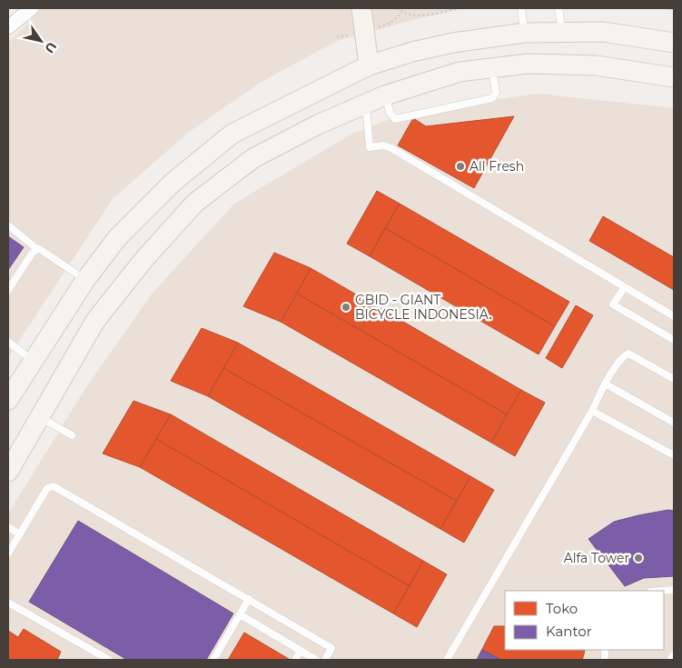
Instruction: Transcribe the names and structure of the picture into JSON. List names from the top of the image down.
{
  "places": ["All Fresh", "GBID - GIANT BICYCLE INDONESIA.", "Alfa Tower"],
  "legend": ["Toko", "Kantor"],
  "north": "bottom right"
}
